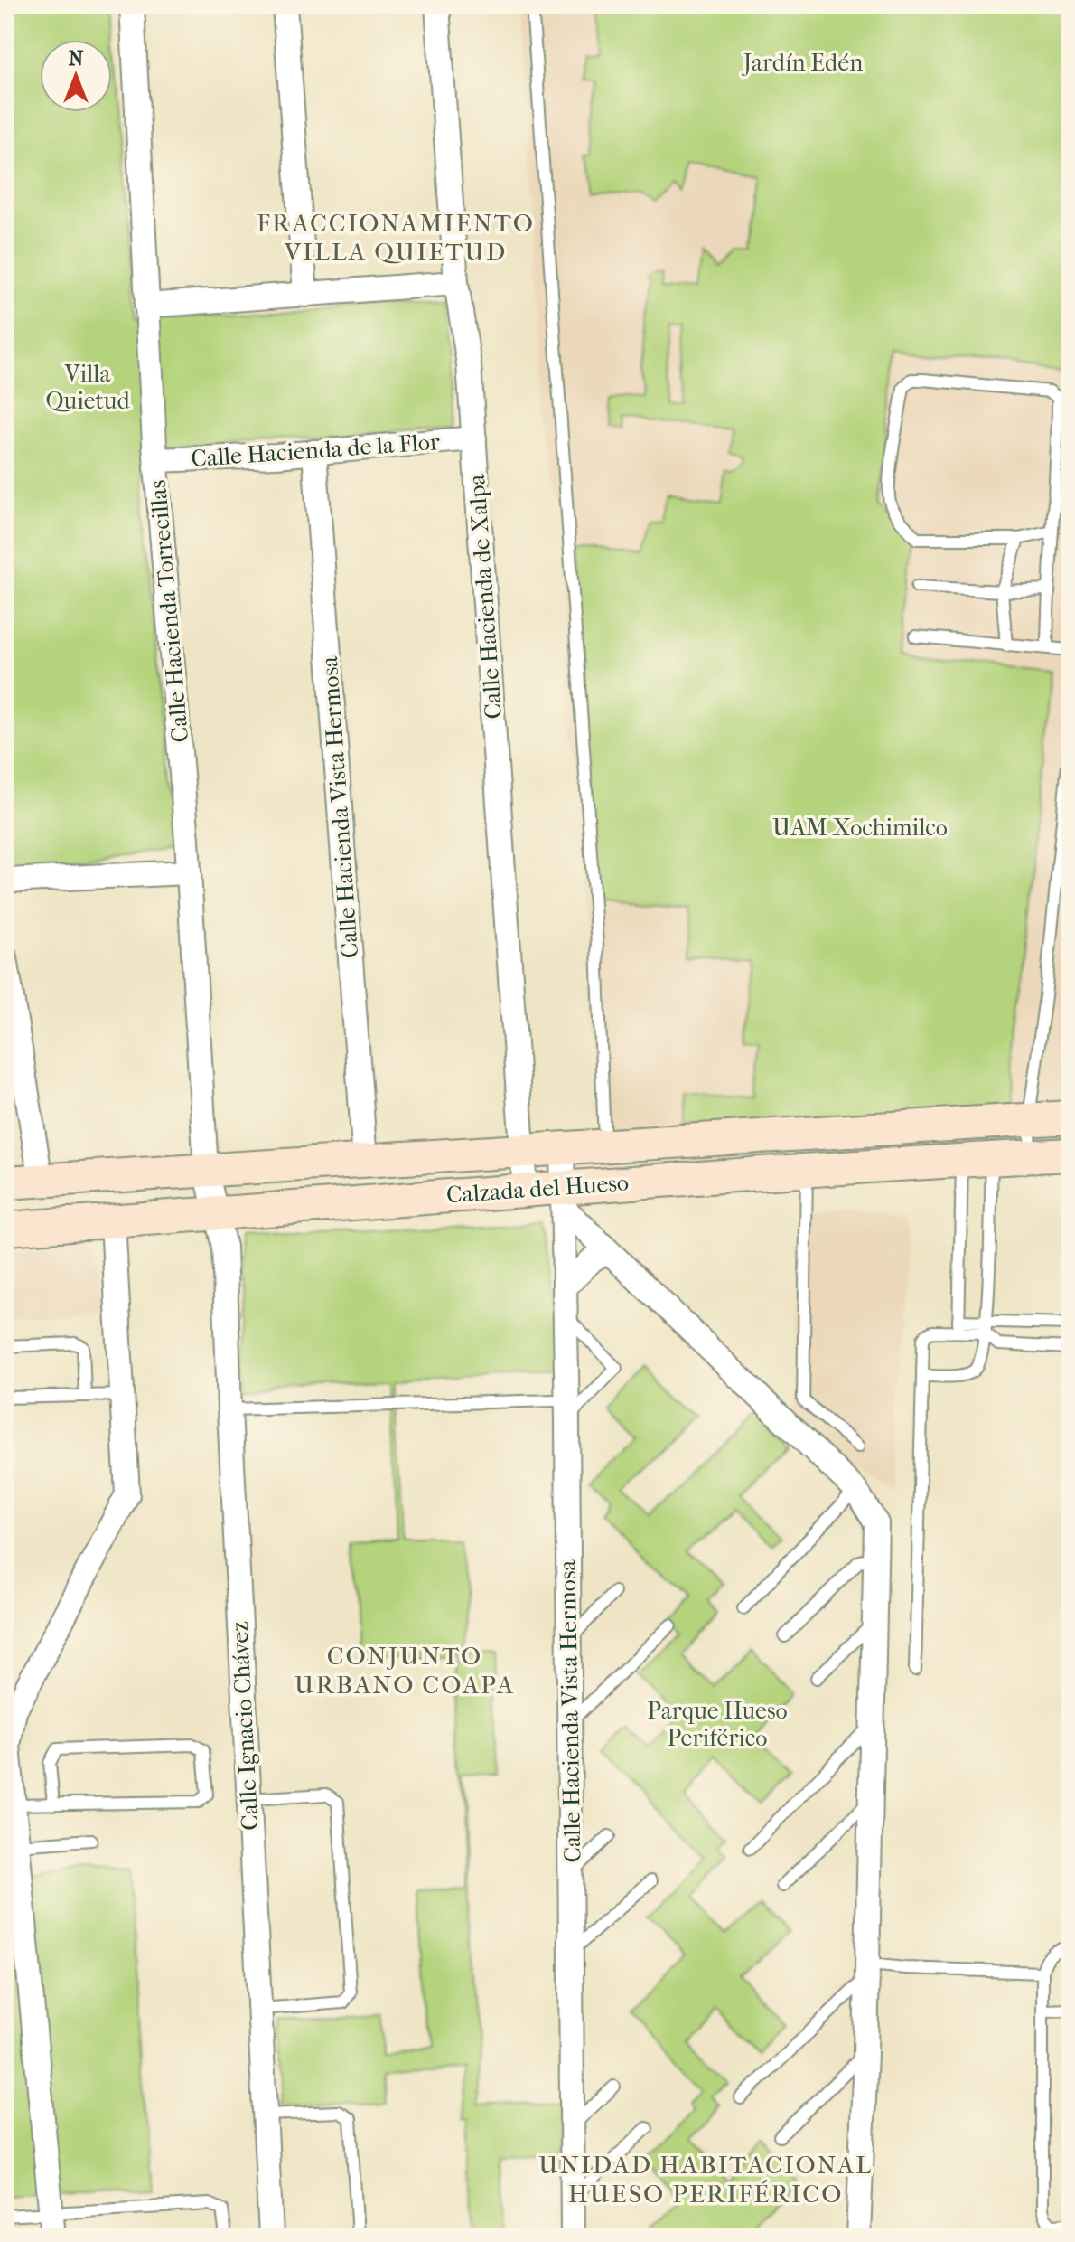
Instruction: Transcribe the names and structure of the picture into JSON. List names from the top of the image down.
{
  "streets": {
    "main road": ["Calzada del Hueso"],
    "street": [
      "Calle Hacienda de la Flor",
      "Calle Hacienda de Xalpa",
      "Calle Hacienda Torrecillas",
      "Calle Hacienda Vista Hermosa",
      "Calle Ignacio Chávez"
    ]
  },
  "crossings": [
    ["Calle Hacienda de la Flor", "Calle Hacienda de Xalpa"],
    ["Calle Hacienda de la Flor", "Calle Hacienda Torrecillas"],
    ["Calle Hacienda de la Flor", "Calle Hacienda Vista Hermosa"],
    ["Calle Hacienda de Xalpa", "Calzada del Hueso"],
    ["Calle Hacienda Torrecillas", "Calzada del Hueso"],
    ["Calle Hacienda Torrecillas", "Calle Ignacio Chávez"],
    ["Calle Hacienda Vista Hermosa", "Calzada del Hueso"],
    ["Calzada del Hueso", "Calle Ignacio Chávez"]
  ],
  "districts": ["FRACCIONAMIENTO VILLA QUIETUD", "CONJUNTO URBANO COAPA", "UNIDAD HABITACIONAL HUESO PERIFÉRICO"],
  "parks": [
    "Jardín Edén",
    "Villa Quietud",
    "UAM Xochimilco",
    "Parque Hueso Periférico"
  ],
  "north": "top"
}
